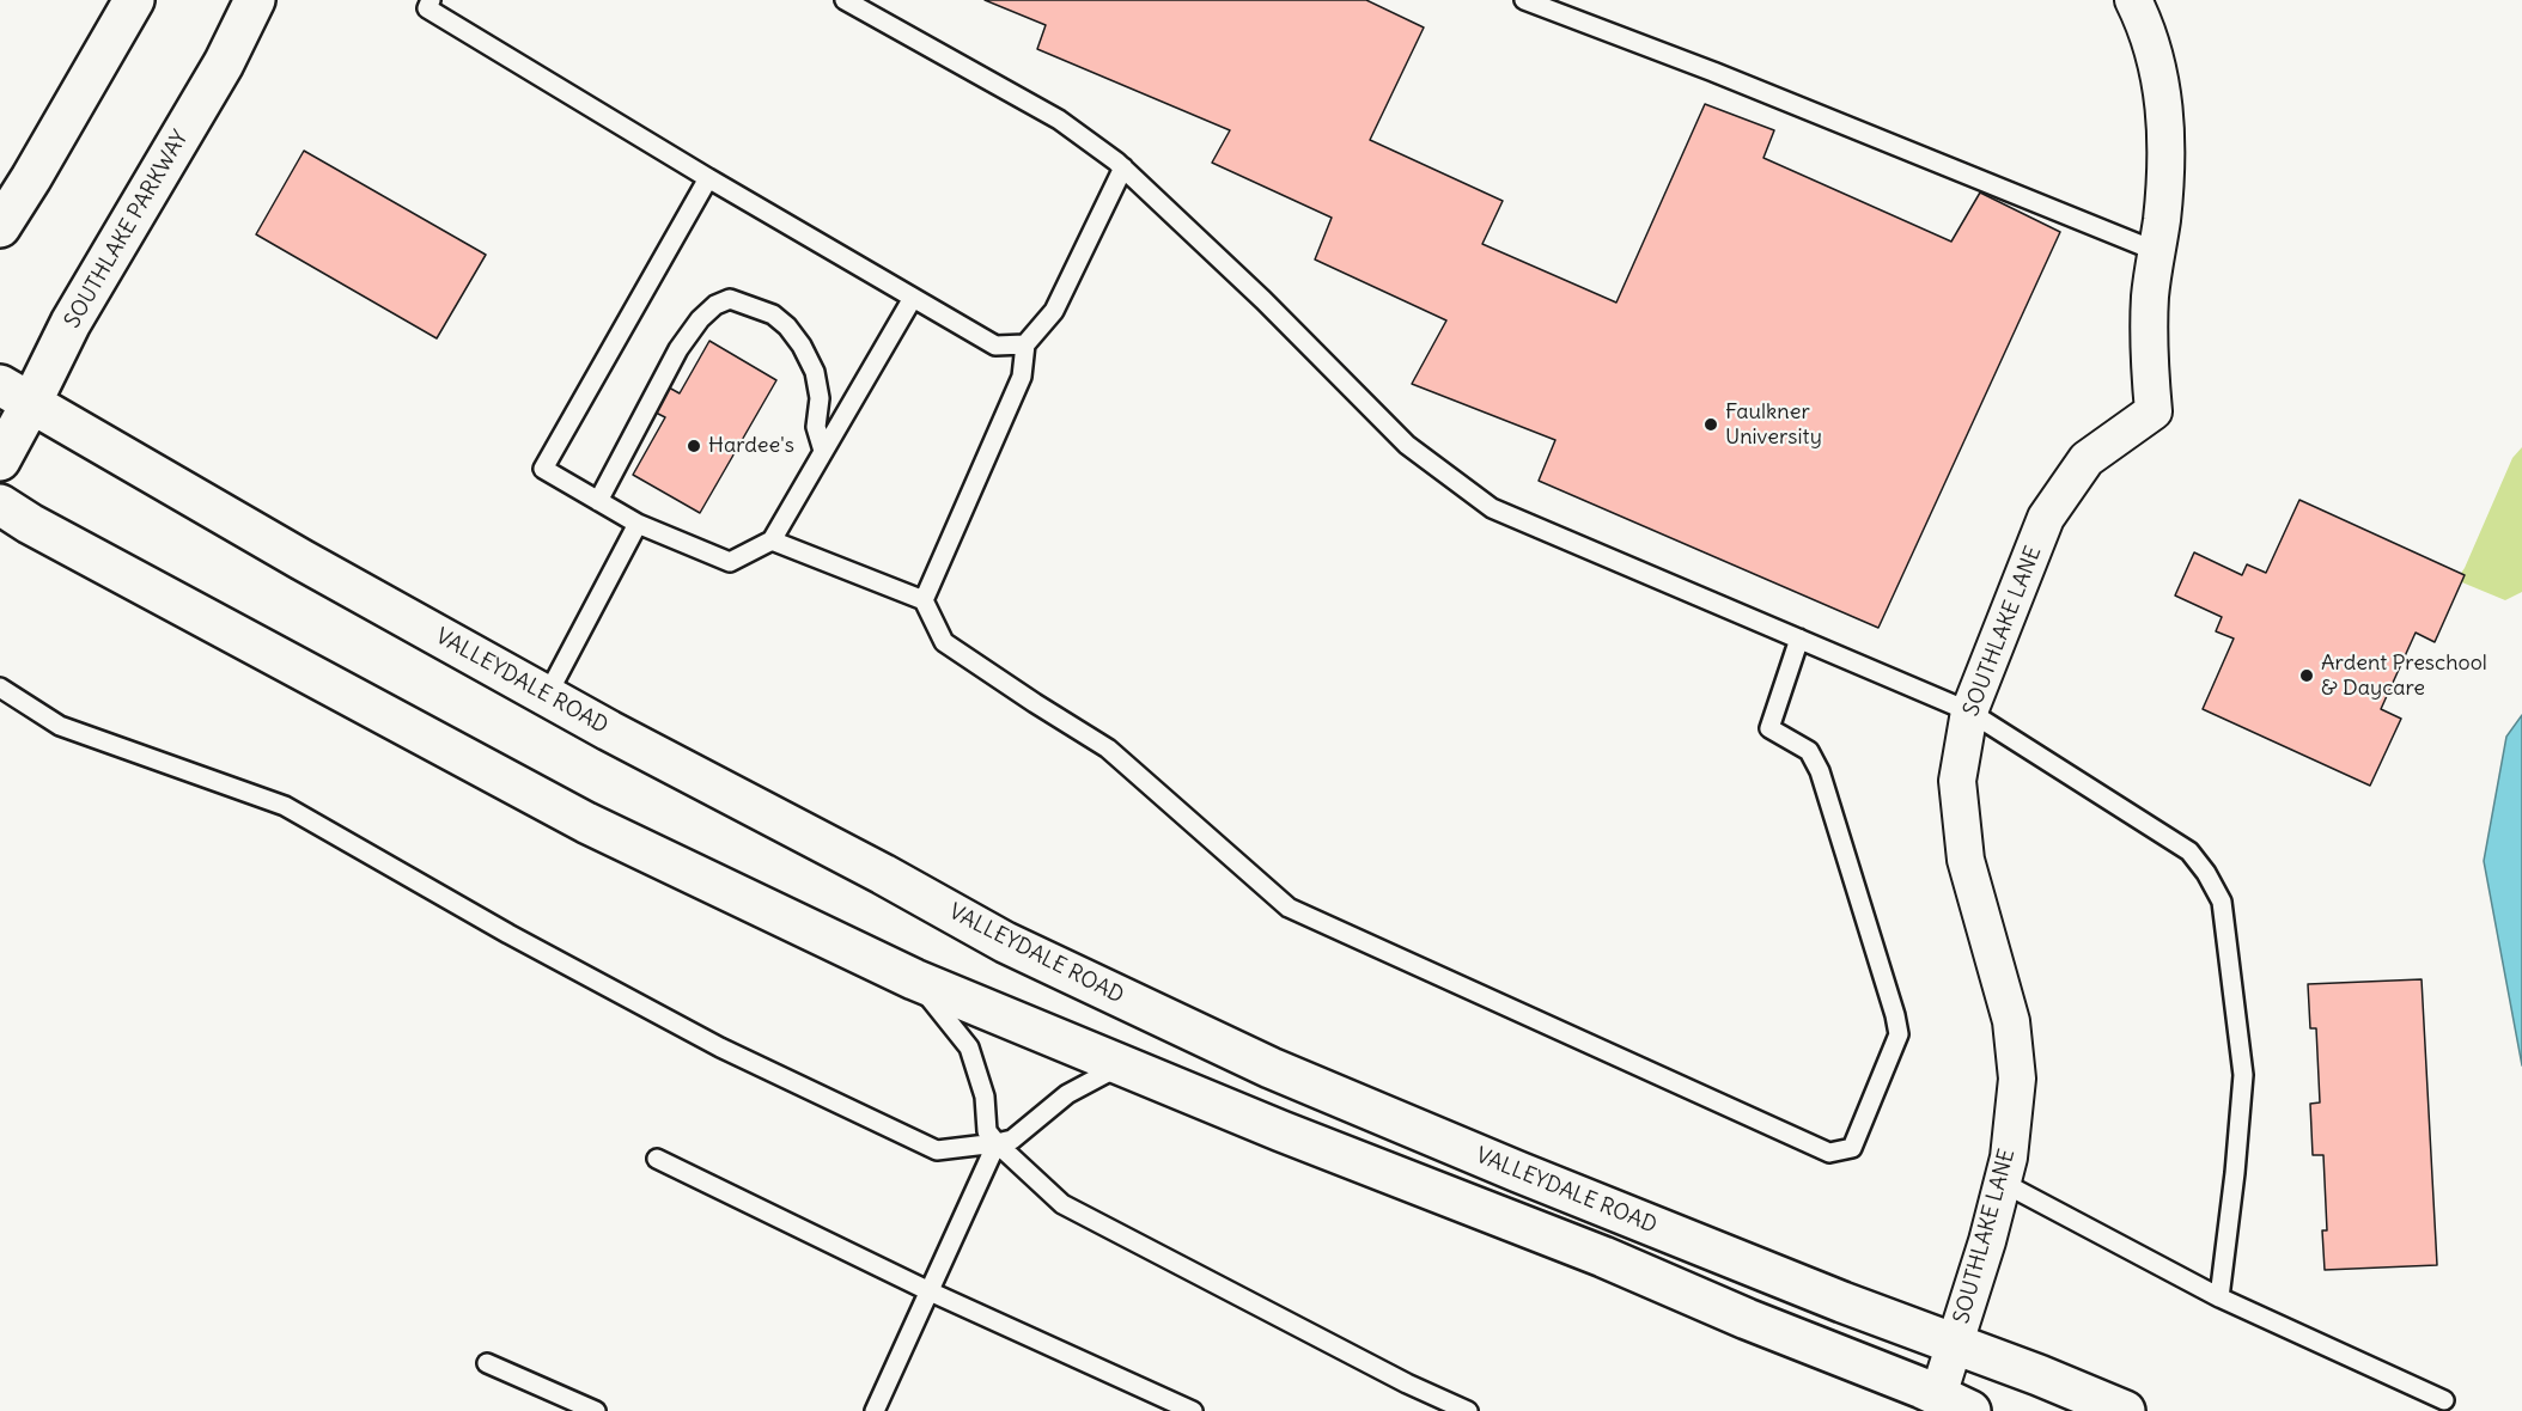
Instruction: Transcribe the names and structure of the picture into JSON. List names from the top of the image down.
{
  "streets": {
    "main road": ["SOUTHLAKE PARKWAY", "VALLEYDALE ROAD"],
    "street": ["SOUTHLAKE LANE"]
  },
  "crossings": [
    ["SOUTHLAKE PARKWAY", "VALLEYDALE ROAD"],
    ["SOUTHLAKE LANE", "VALLEYDALE ROAD"]
  ],
  "places": ["Faulkner University", "Hardee's", "Ardent Preschool & Daycare"]
}
